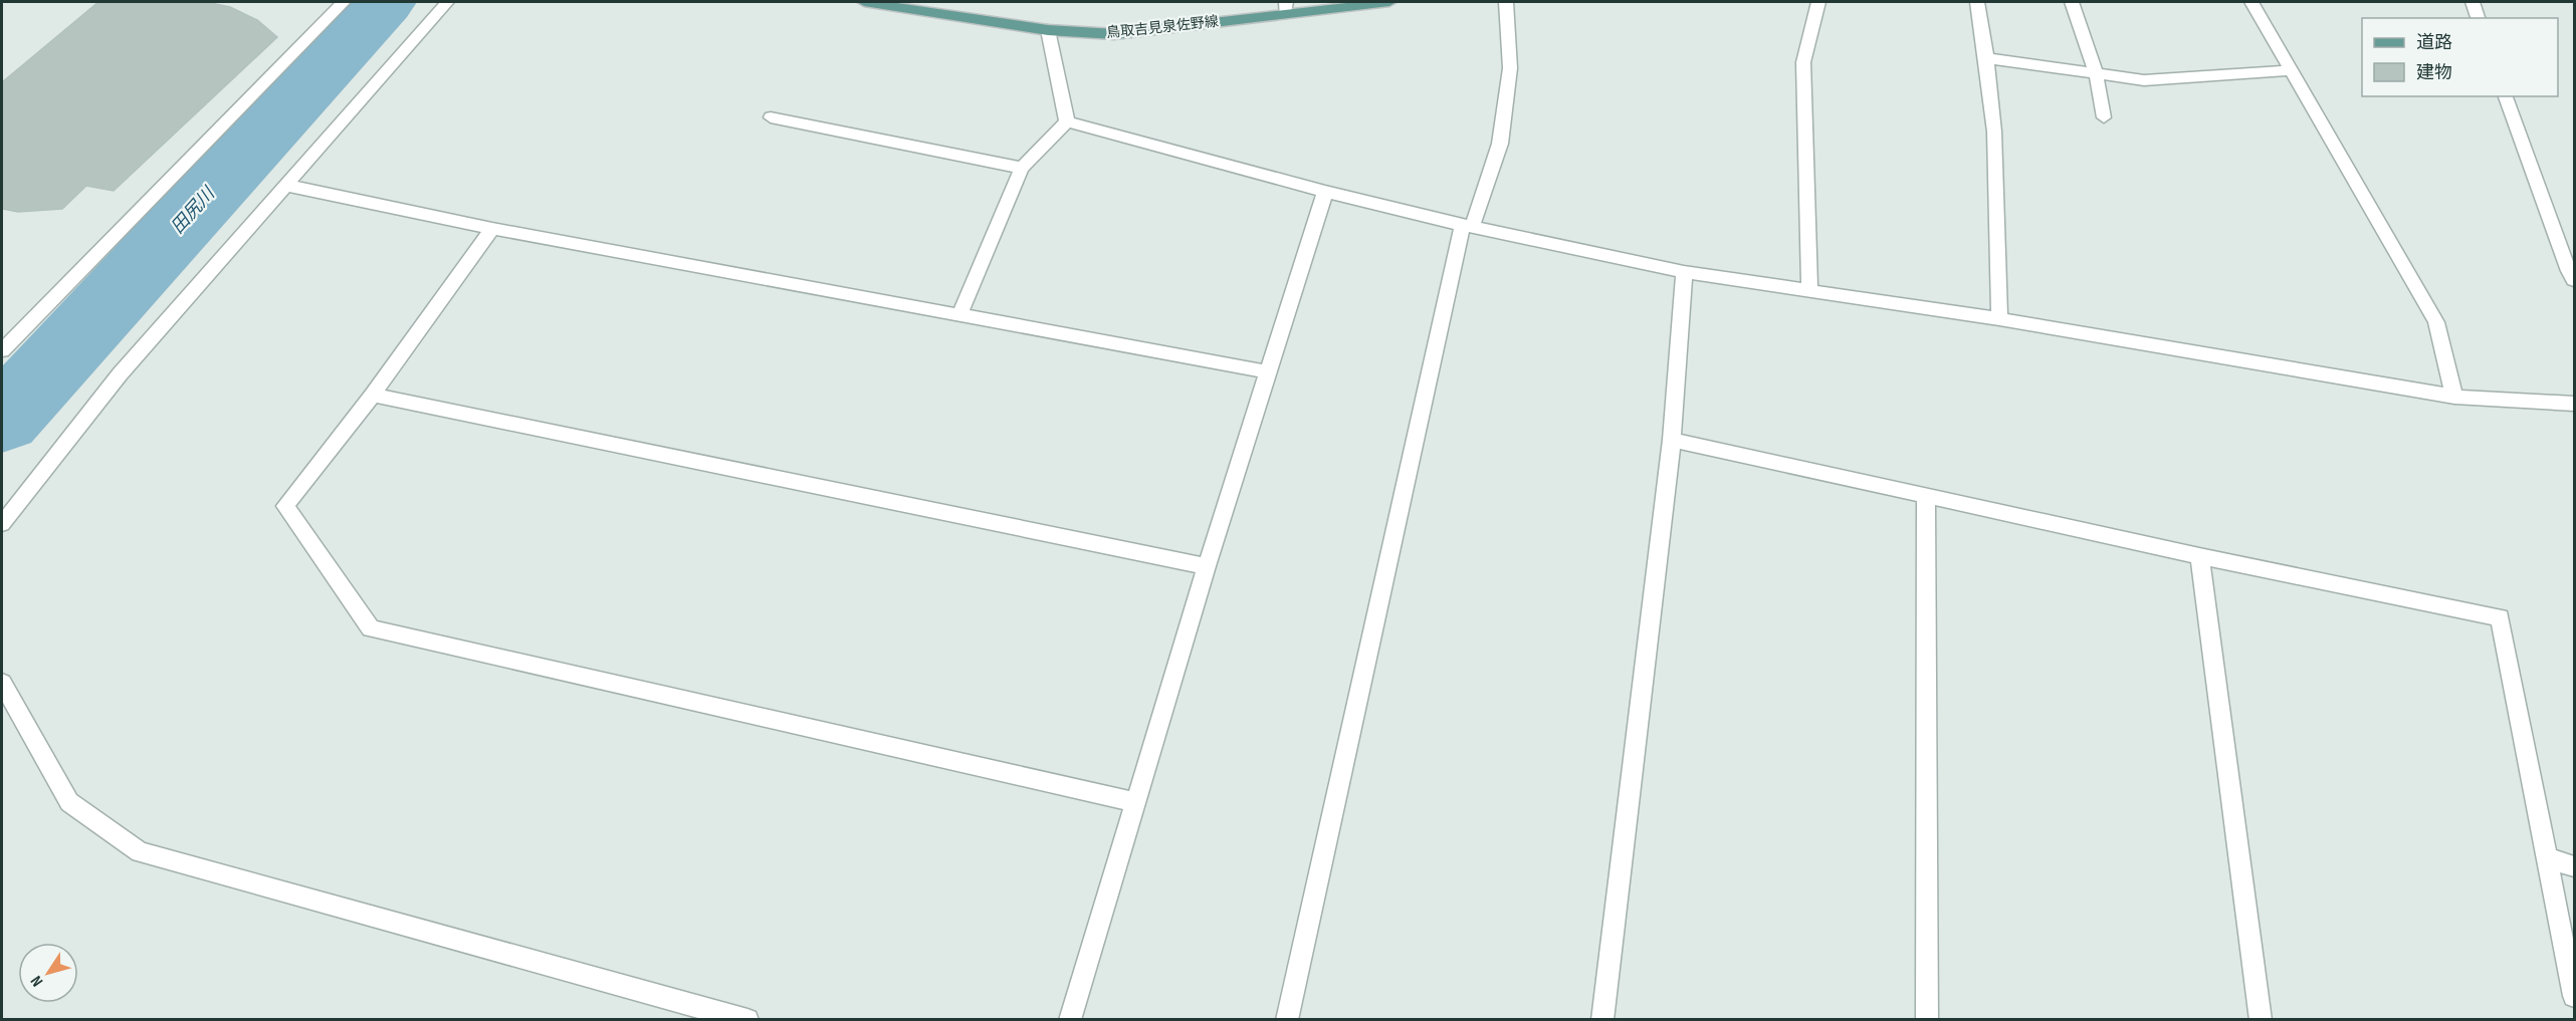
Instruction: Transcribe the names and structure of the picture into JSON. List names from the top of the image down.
{
  "streets": {
    "main road": ["鳥取吉見泉佐野線"]
  },
  "water": ["田尻川"],
  "legend": ["道路", "建物"],
  "north": "bottom left"
}
